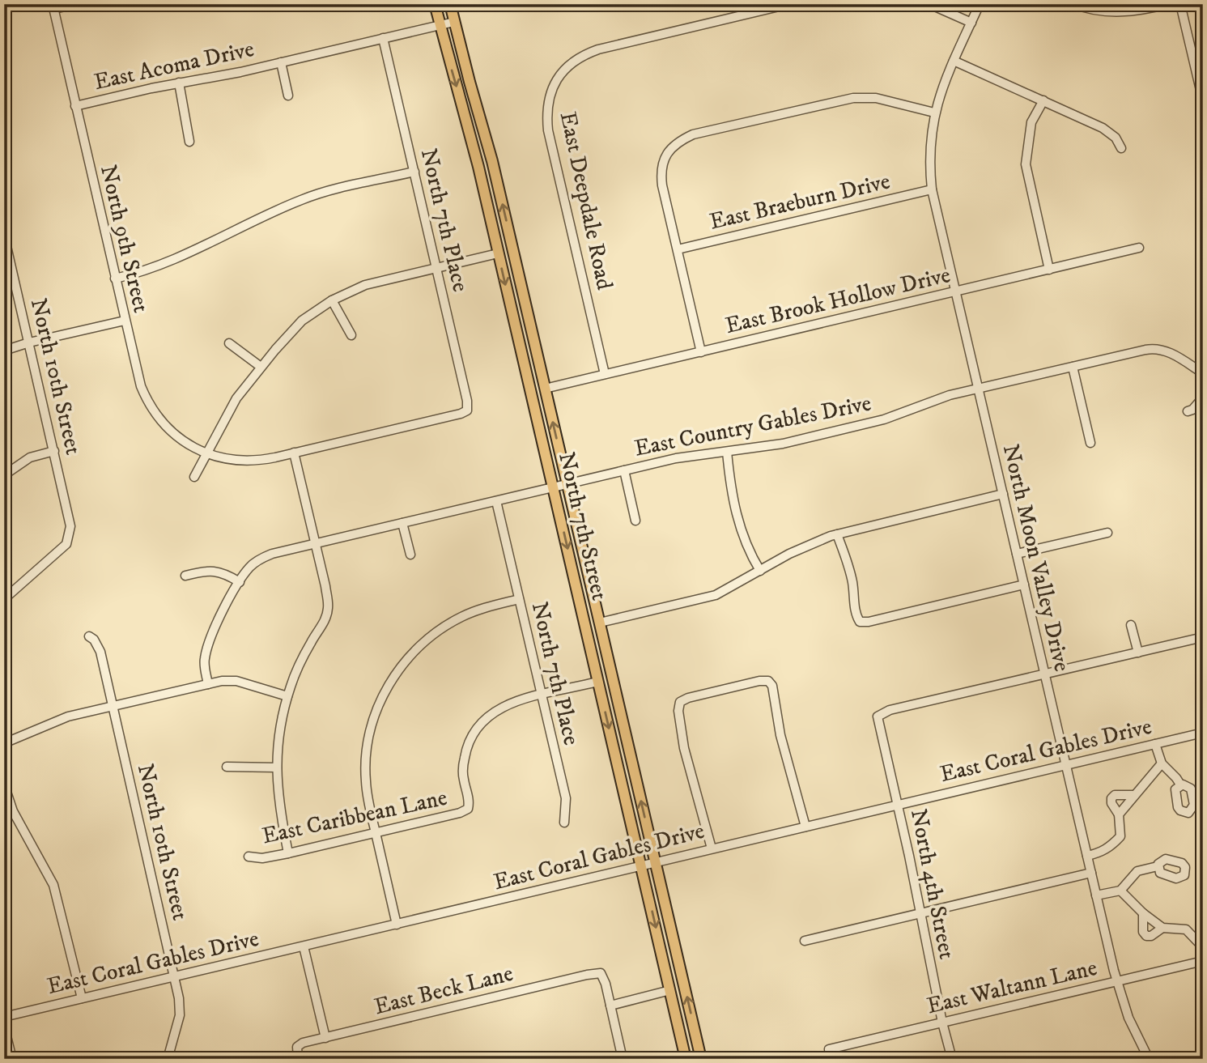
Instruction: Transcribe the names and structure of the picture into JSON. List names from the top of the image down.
{
  "streets": {
    "main road": ["North 7th Street"],
    "street": [
      "East Acoma Drive",
      "East Deepdale Road",
      "East Braeburn Drive",
      "North 7th Place",
      "North 9th Street",
      "East Brook Hollow Drive",
      "North 10th Street",
      "East Country Gables Drive",
      "North Moon Valley Drive",
      "East Coral Gables Drive",
      "East Caribbean Lane",
      "North 4th Street",
      "East Waltann Lane",
      "East Beck Lane"
    ]
  },
  "crossings": [
    ["East Acoma Drive", "North 7th Place"],
    ["East Acoma Drive", "North 9th Street"],
    ["East Acoma Drive", "North 7th Street"],
    ["East Deepdale Road", "East Brook Hollow Drive"],
    ["East Braeburn Drive", "North Moon Valley Drive"],
    ["North 7th Place", "East Country Gables Drive"],
    ["North 7th Place", "East Caribbean Lane"],
    ["East Brook Hollow Drive", "North 7th Street"],
    ["East Brook Hollow Drive", "North Moon Valley Drive"],
    ["North 10th Street", "East Coral Gables Drive"],
    ["East Country Gables Drive", "North 7th Street"],
    ["East Country Gables Drive", "North Moon Valley Drive"],
    ["North 7th Street", "East Coral Gables Drive"],
    ["North Moon Valley Drive", "East Coral Gables Drive"],
    ["North Moon Valley Drive", "North 4th Street"],
    ["North Moon Valley Drive", "East Waltann Lane"],
    ["East Coral Gables Drive", "North 4th Street"],
    ["North 4th Street", "East Waltann Lane"]
  ]
}
